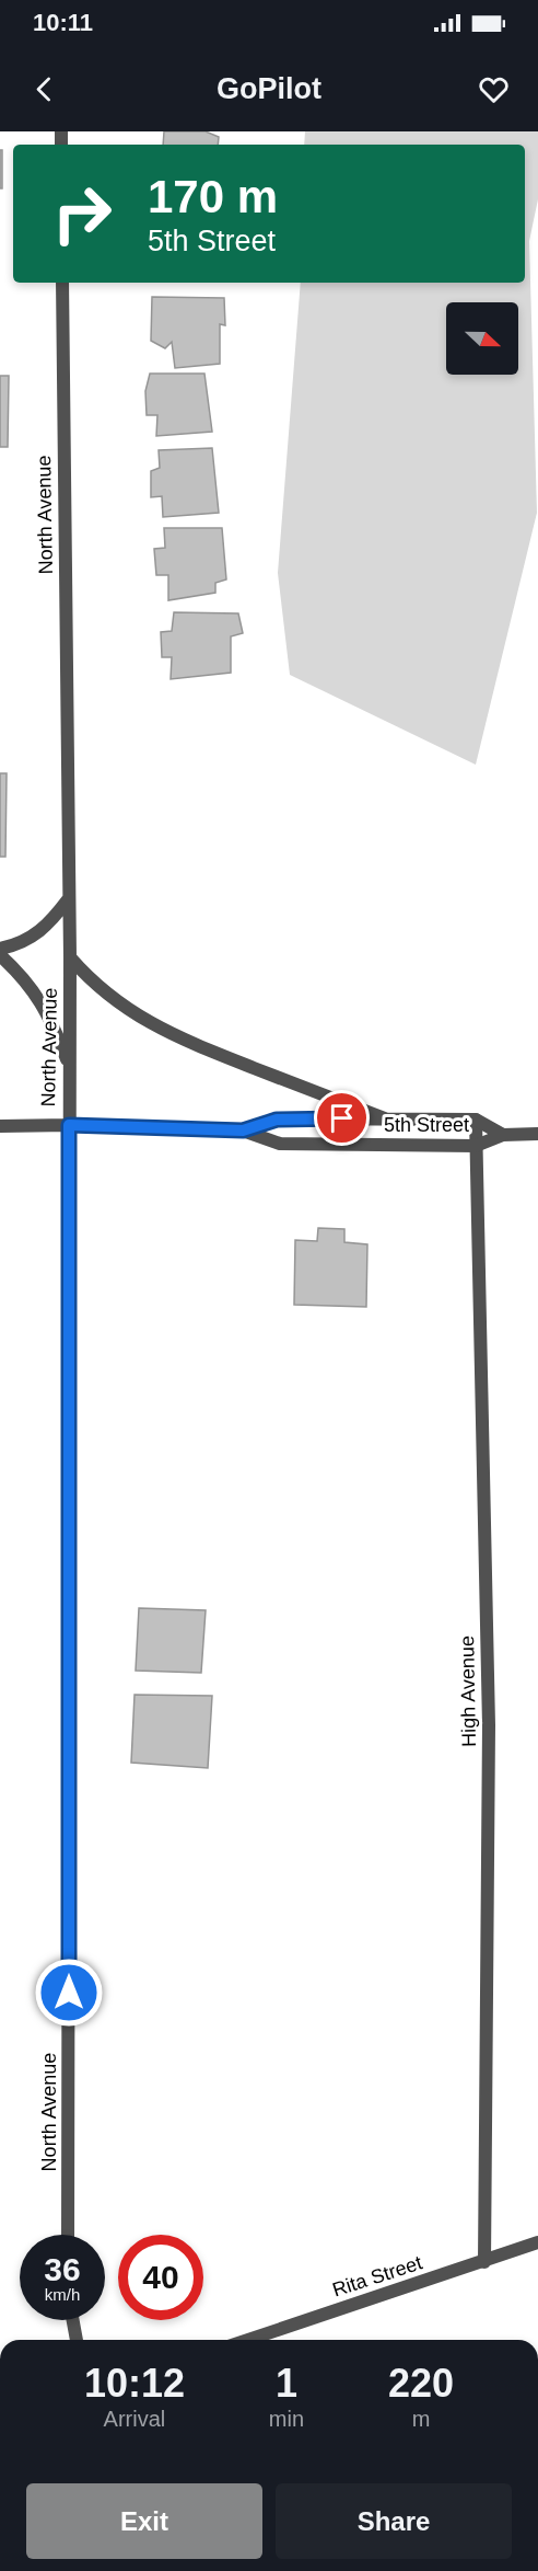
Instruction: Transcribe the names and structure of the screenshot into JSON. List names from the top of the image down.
{
  "streets": {
    "street": [
      "North Avenue",
      "5th Street",
      "High Avenue",
      "Rita Street"
    ]
  },
  "crossings": [
    ["North Avenue", "5th Street"],
    ["5th Street", "High Avenue"],
    ["High Avenue", "Rita Street"]
  ],
  "north": "right",
  "page": {
    "status": "10:11",
    "header": "GoPilot",
    "turn": ["170 m", "5th Street"],
    "speed": "36 km/h",
    "limit": "40",
    "eta": [
      "10:12",
      "Arrival",
      "1",
      "min",
      "220",
      "m"
    ],
    "buttons": ["Exit", "Share"]
  }
}
